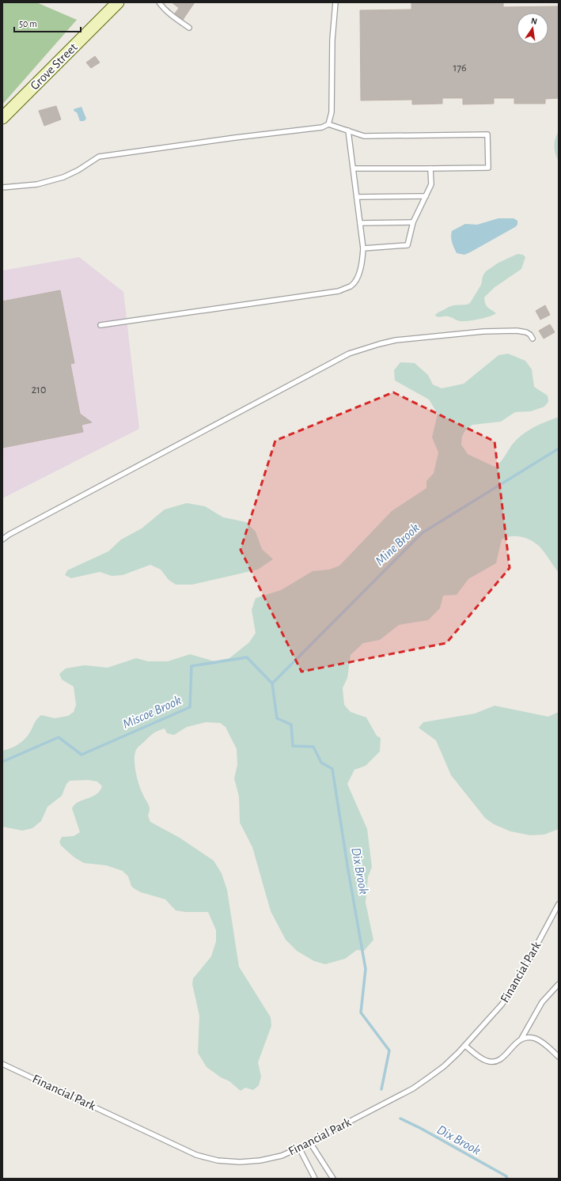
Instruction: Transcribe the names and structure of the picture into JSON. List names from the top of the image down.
{
  "streets": {
    "main road": ["Grove Street"],
    "lane": ["Financial Park"]
  },
  "water": ["Mine Brook", "Miscoe Brook", "Dix Brook"],
  "house_numbers": ["176", "210"],
  "scale_bar": "50 m",
  "north": "top"
}
